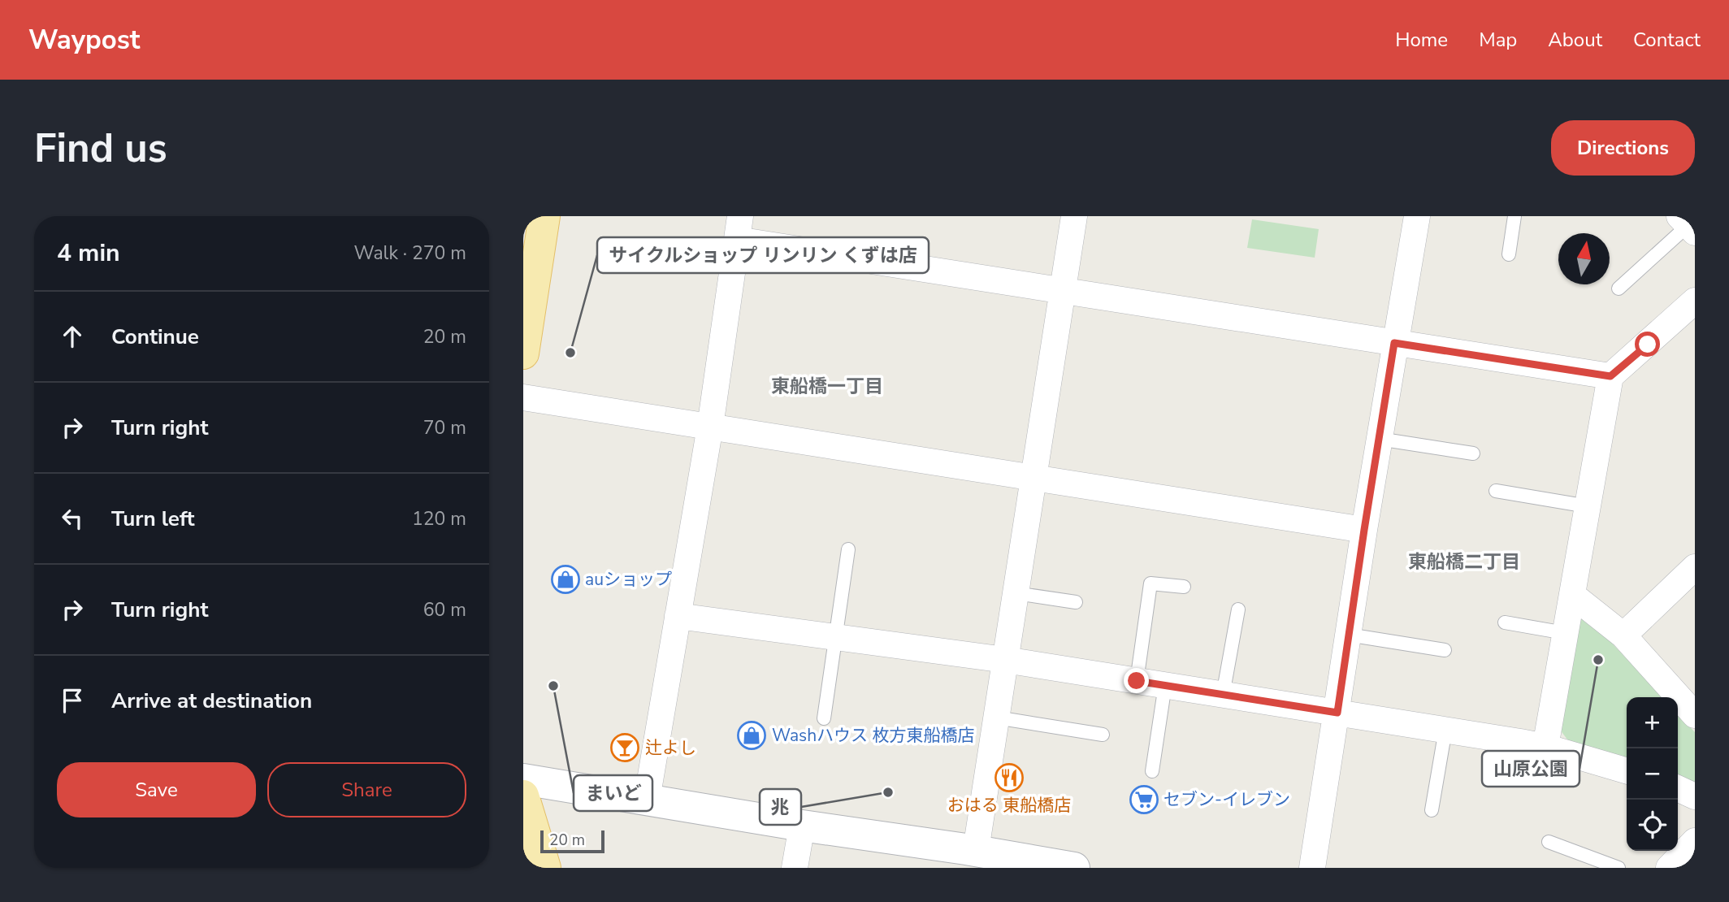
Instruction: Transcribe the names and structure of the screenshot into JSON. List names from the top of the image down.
{
  "districts": ["東船橋一丁目", "東船橋二丁目"],
  "places": {
    "other": [
      "サイクルショップ リンリン くずは店",
      "山原公園",
      "まいど",
      "兆"
    ],
    "shop": ["auショップ", "Washハウス 枚方東船橋店"],
    "bar": ["辻よし"],
    "restaurant": ["おはる 東船橋店"],
    "supermarket": ["セブン-イレブン"]
  },
  "scale_bar": "20 m",
  "north": "top",
  "page": {
    "header": "Waypost",
    "nav": [
      "Home",
      "Map",
      "About",
      "Contact"
    ],
    "buttons": [
      "Directions",
      ["Save", "Share"]
    ],
    "title": "Find us",
    "heading": ["4 min", "Walk · 270 m"],
    "list": [
      ["Continue", "20 m"],
      ["Turn right", "70 m"],
      ["Turn left", "120 m"],
      ["Turn right", "60 m"],
      "Arrive at destination"
    ],
    "map_buttons": ["+", "−"],
    "scale": "20 m"
  }
}
